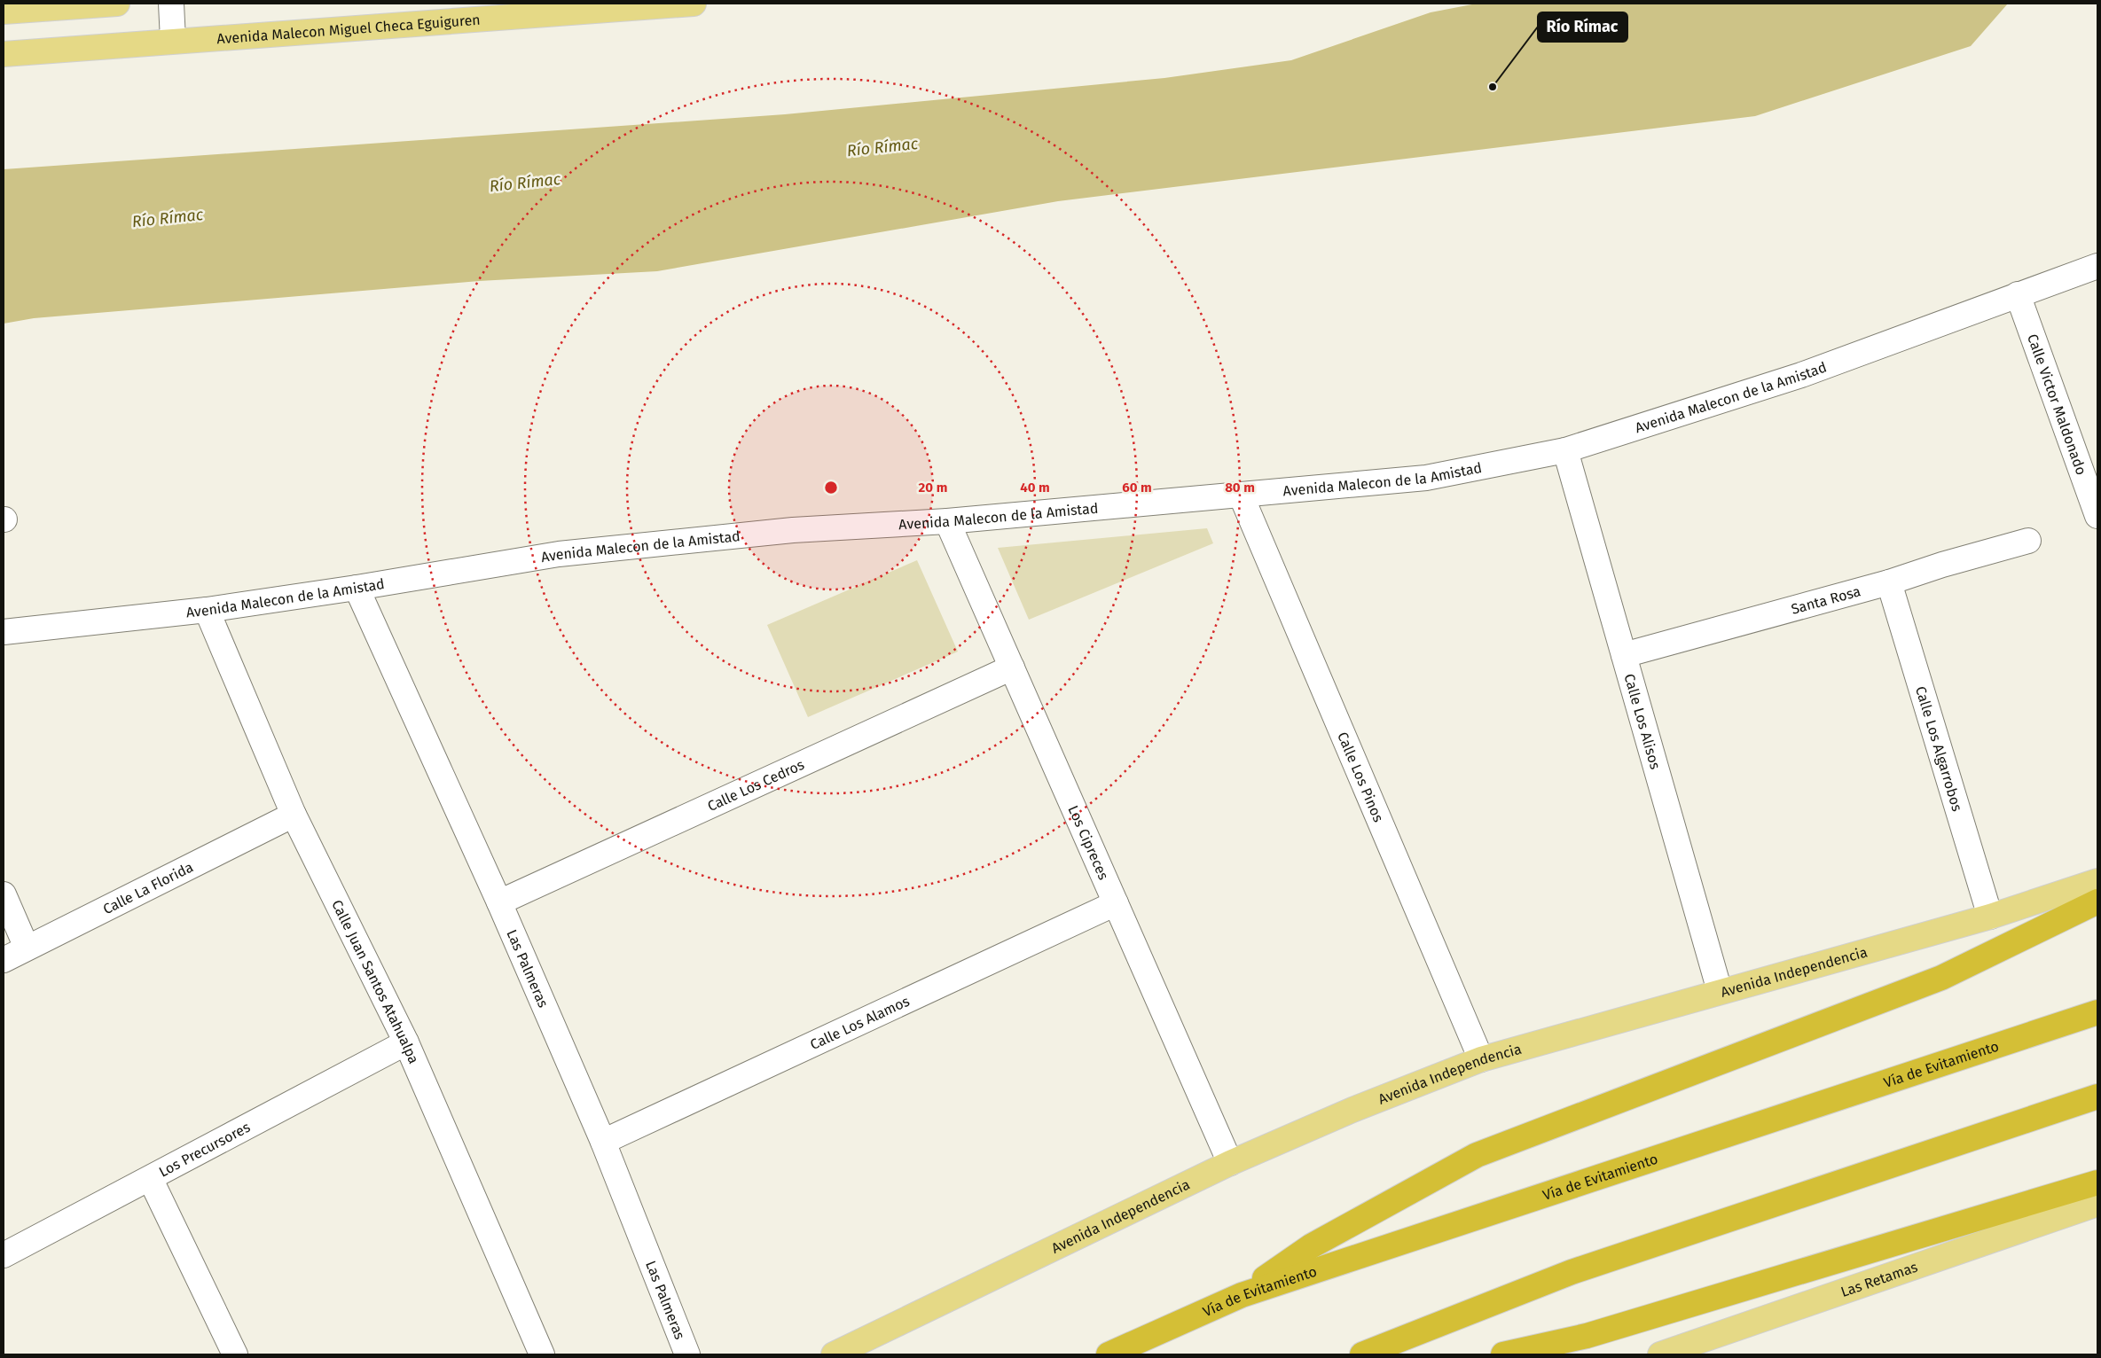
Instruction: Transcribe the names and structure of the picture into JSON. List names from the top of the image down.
{
  "streets": {
    "highway": ["Vía de Evitamiento"],
    "main road": ["Avenida Malecon Miguel Checa Eguiguren", "Avenida Independencia", "Las Retamas"],
    "street": [
      "Avenida Malecon de la Amistad",
      "Calle Victor Maldonado",
      "Santa Rosa",
      "Calle Los Alisos",
      "Calle Los Algarrobos",
      "Calle Los Pinos",
      "Calle Los Cedros",
      "Los Cipreces",
      "Calle La Florida",
      "Las Palmeras",
      "Calle Juan Santos Atahualpa",
      "Calle Los Alamos",
      "Los Precursores"
    ]
  },
  "crossings": [
    ["Avenida Malecon de la Amistad", "Calle Victor Maldonado"],
    ["Avenida Malecon de la Amistad", "Calle Los Alisos"],
    ["Avenida Malecon de la Amistad", "Calle Los Pinos"],
    ["Avenida Malecon de la Amistad", "Los Cipreces"],
    ["Avenida Malecon de la Amistad", "Las Palmeras"],
    ["Avenida Malecon de la Amistad", "Calle Juan Santos Atahualpa"],
    ["Santa Rosa", "Calle Los Alisos"],
    ["Santa Rosa", "Calle Los Algarrobos"],
    ["Calle Los Alisos", "Avenida Independencia"],
    ["Calle Los Algarrobos", "Avenida Independencia"],
    ["Calle Los Pinos", "Avenida Independencia"],
    ["Calle Los Cedros", "Los Cipreces"],
    ["Calle Los Cedros", "Las Palmeras"],
    ["Los Cipreces", "Avenida Independencia"],
    ["Los Cipreces", "Calle Los Alamos"],
    ["Calle La Florida", "Calle Juan Santos Atahualpa"],
    ["Las Palmeras", "Calle Los Alamos"],
    ["Calle Juan Santos Atahualpa", "Los Precursores"]
  ],
  "water": ["Río Rímac"],
  "places": ["Río Rímac"],
  "rings": [
    "20 m",
    "40 m",
    "60 m",
    "80 m"
  ]
}
